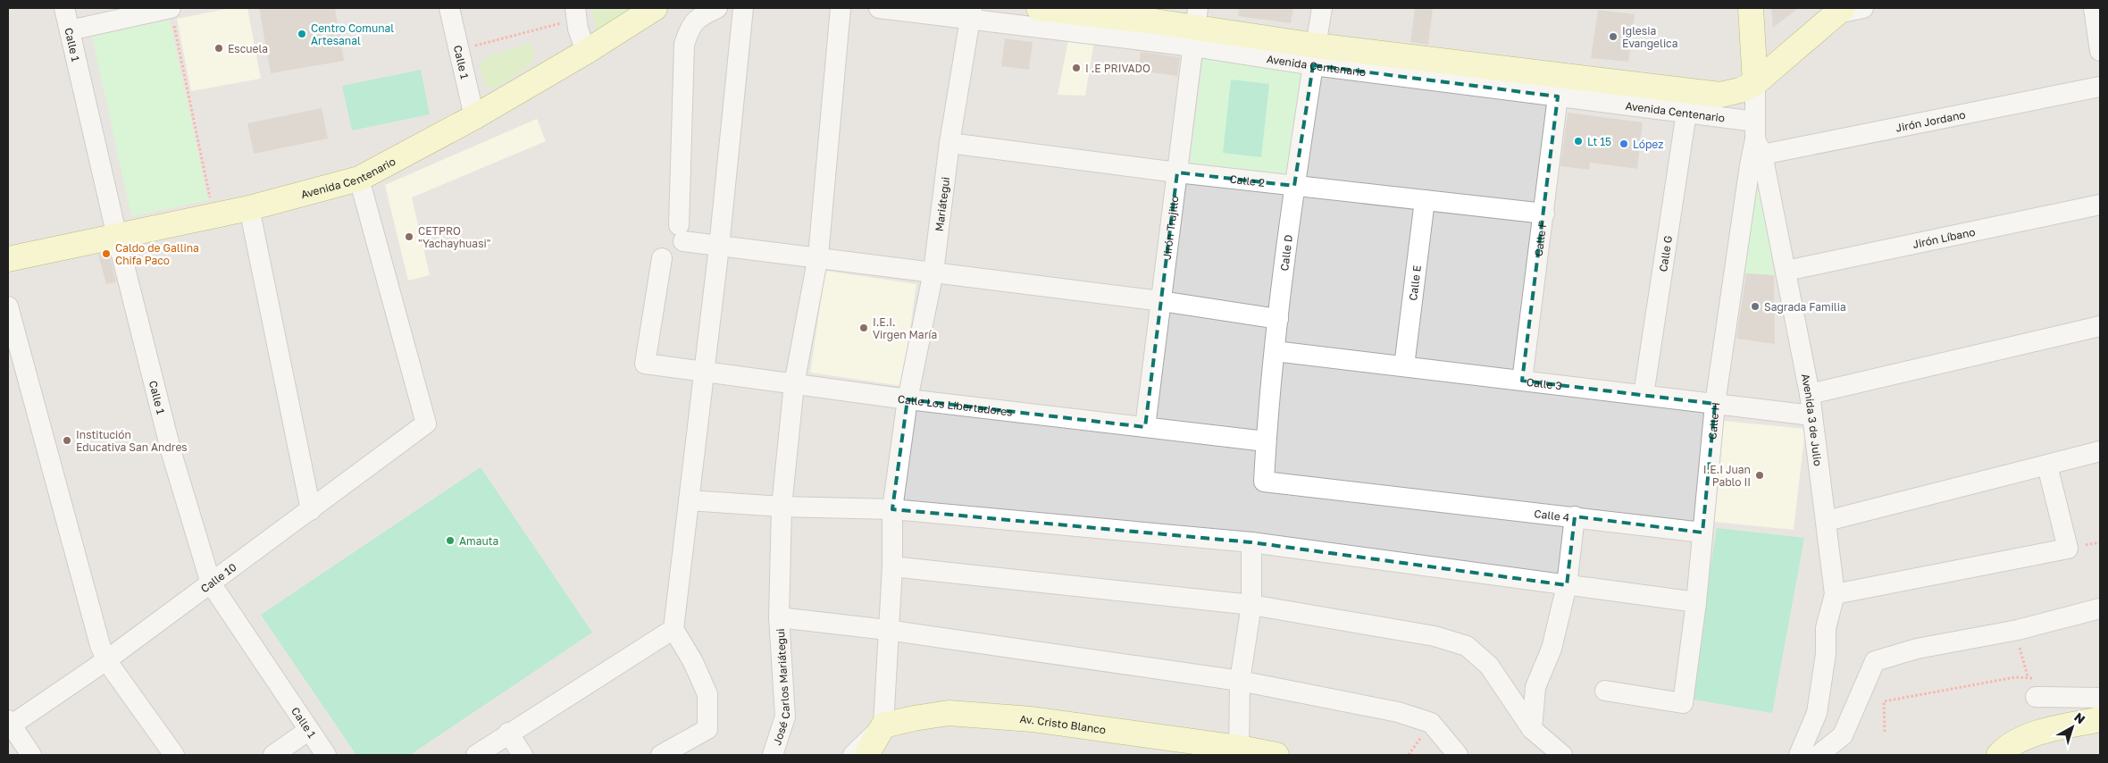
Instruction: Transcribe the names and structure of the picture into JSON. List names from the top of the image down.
{
  "streets": {
    "street": [
      "Calle 1",
      "Avenida Centenario",
      "Jirón Jordano",
      "Calle 2",
      "Mariátegui",
      "Jirón Trujillo",
      "Jirón Líbano",
      "Calle F",
      "Calle D",
      "Calle G",
      "Calle E",
      "Calle 3",
      "Calle Los Libertadores",
      "Avenida 3 de Julio",
      "Calle H",
      "Calle 4",
      "Calle 10",
      "José Carlos Mariátegui",
      "Av. Cristo Blanco"
    ]
  },
  "crossings": [
    ["Calle 1", "Avenida Centenario"],
    ["Calle 1", "Calle 10"],
    ["Avenida Centenario", "Jirón Jordano"],
    ["Avenida Centenario", "Mariátegui"],
    ["Avenida Centenario", "Jirón Trujillo"],
    ["Avenida Centenario", "Calle F"],
    ["Avenida Centenario", "Calle D"],
    ["Avenida Centenario", "Calle G"],
    ["Avenida Centenario", "Avenida 3 de Julio"],
    ["Avenida Centenario", "Calle H"],
    ["Avenida Centenario", "Calle 10"],
    ["Jirón Jordano", "Avenida 3 de Julio"],
    ["Jirón Jordano", "Calle H"],
    ["Calle 2", "Mariátegui"],
    ["Calle 2", "Jirón Trujillo"],
    ["Calle 2", "Calle F"],
    ["Calle 2", "Calle D"],
    ["Calle 2", "Calle E"],
    ["Mariátegui", "Calle Los Libertadores"],
    ["Mariátegui", "Av. Cristo Blanco"],
    ["Jirón Trujillo", "Calle Los Libertadores"],
    ["Jirón Líbano", "Avenida 3 de Julio"],
    ["Calle F", "Calle 3"],
    ["Calle D", "Calle 3"],
    ["Calle D", "Calle Los Libertadores"],
    ["Calle D", "Calle 4"],
    ["Calle G", "Calle 3"],
    ["Calle E", "Calle 3"],
    ["Calle 3", "Avenida 3 de Julio"],
    ["Calle 3", "Calle H"],
    ["Calle Los Libertadores", "Calle 4"],
    ["Calle Los Libertadores", "José Carlos Mariátegui"],
    ["Avenida 3 de Julio", "Calle H"],
    ["Calle H", "Calle 4"]
  ],
  "places": [
    "Centro Comunal Artesanal",
    "Iglesia Evangelica",
    "Escuela",
    "I .E PRIVADO",
    "Lt 15",
    "López",
    "CETPRO \"Yachayhuasi\"",
    "Caldo de Gallina Chifa Paco",
    "Sagrada Familia",
    "I.E.I. Virgen María",
    "Institución Educativa San Andres",
    "I.E.I Juan Pablo II",
    "Amauta"
  ],
  "north": "top right"
}
